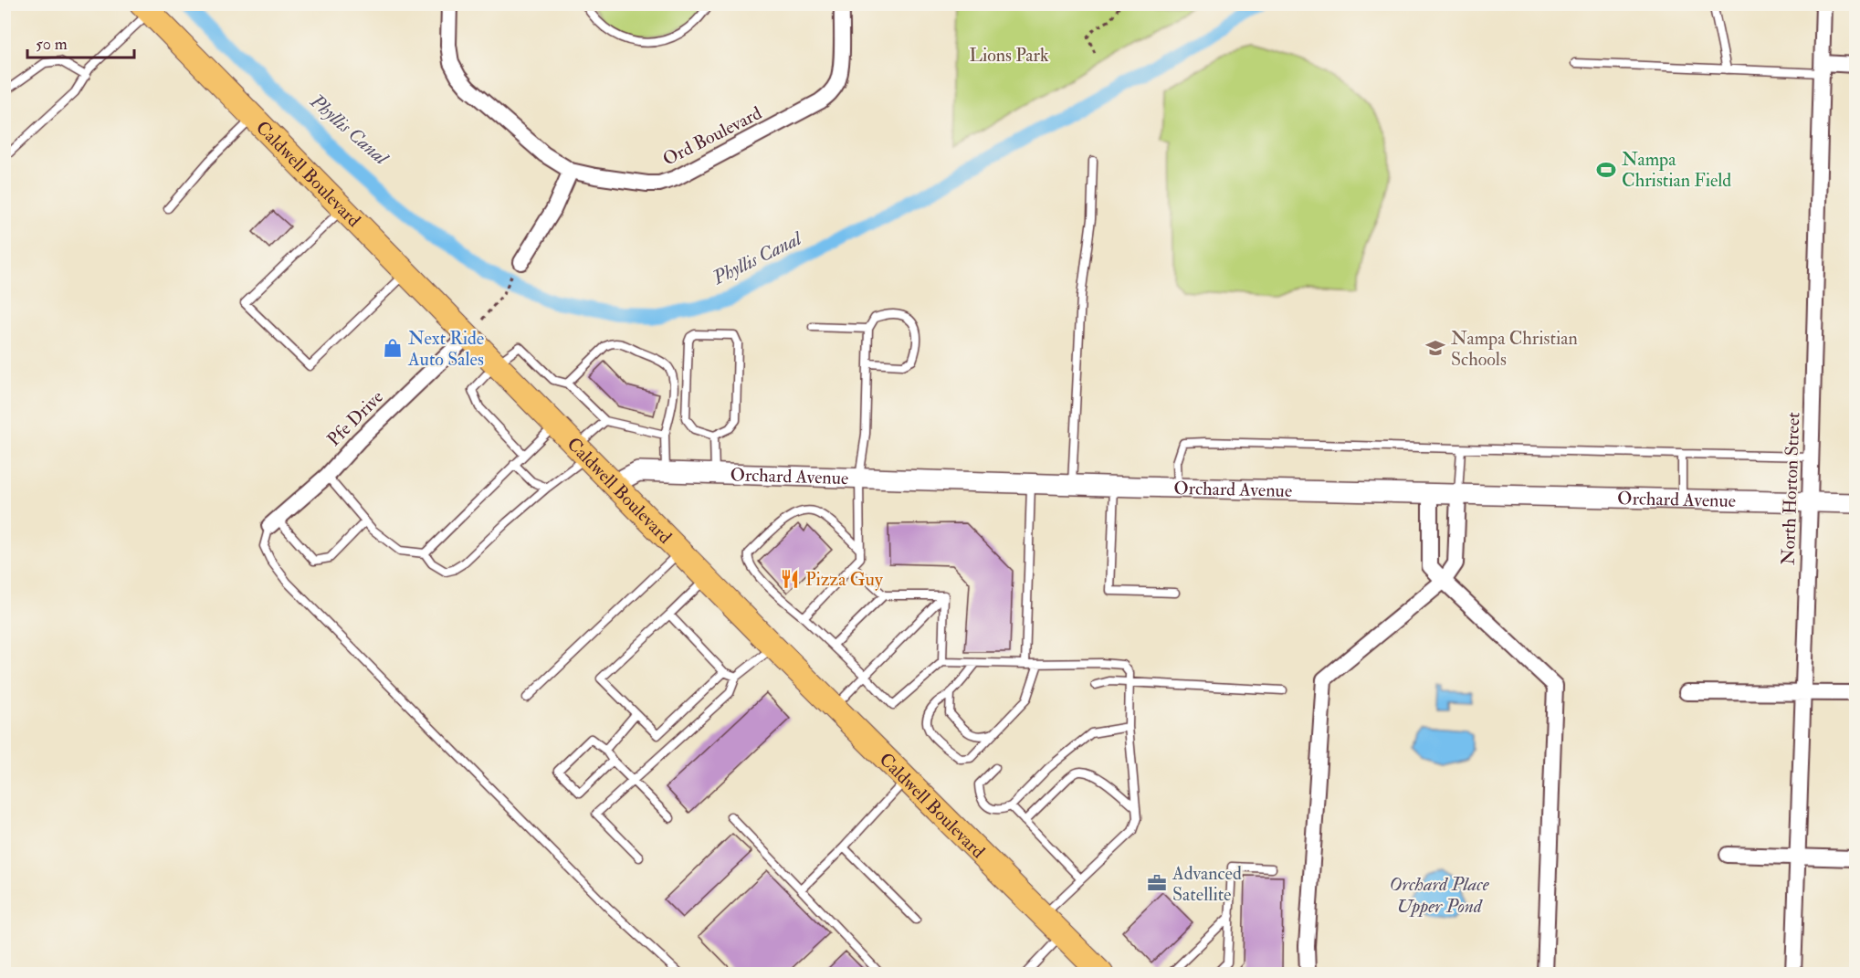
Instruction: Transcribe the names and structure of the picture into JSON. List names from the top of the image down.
{
  "streets": {
    "main road": ["Caldwell Boulevard"],
    "street": [
      "Ord Boulevard",
      "Pfe Drive",
      "Orchard Avenue",
      "North Horton Street"
    ]
  },
  "crossings": [
    ["Caldwell Boulevard", "Pfe Drive"],
    ["Caldwell Boulevard", "Orchard Avenue"],
    ["Orchard Avenue", "North Horton Street"]
  ],
  "water": ["Phyllis Canal", "Orchard Place Upper Pond"],
  "parks": ["Lions Park"],
  "places": {
    "sports": ["Nampa Christian Field"],
    "shop": ["Next Ride Auto Sales"],
    "school or university": ["Nampa Christian Schools"],
    "restaurant": ["Pizza Guy"],
    "office": ["Advanced Satellite"]
  },
  "scale_bar": "50 m"
}
